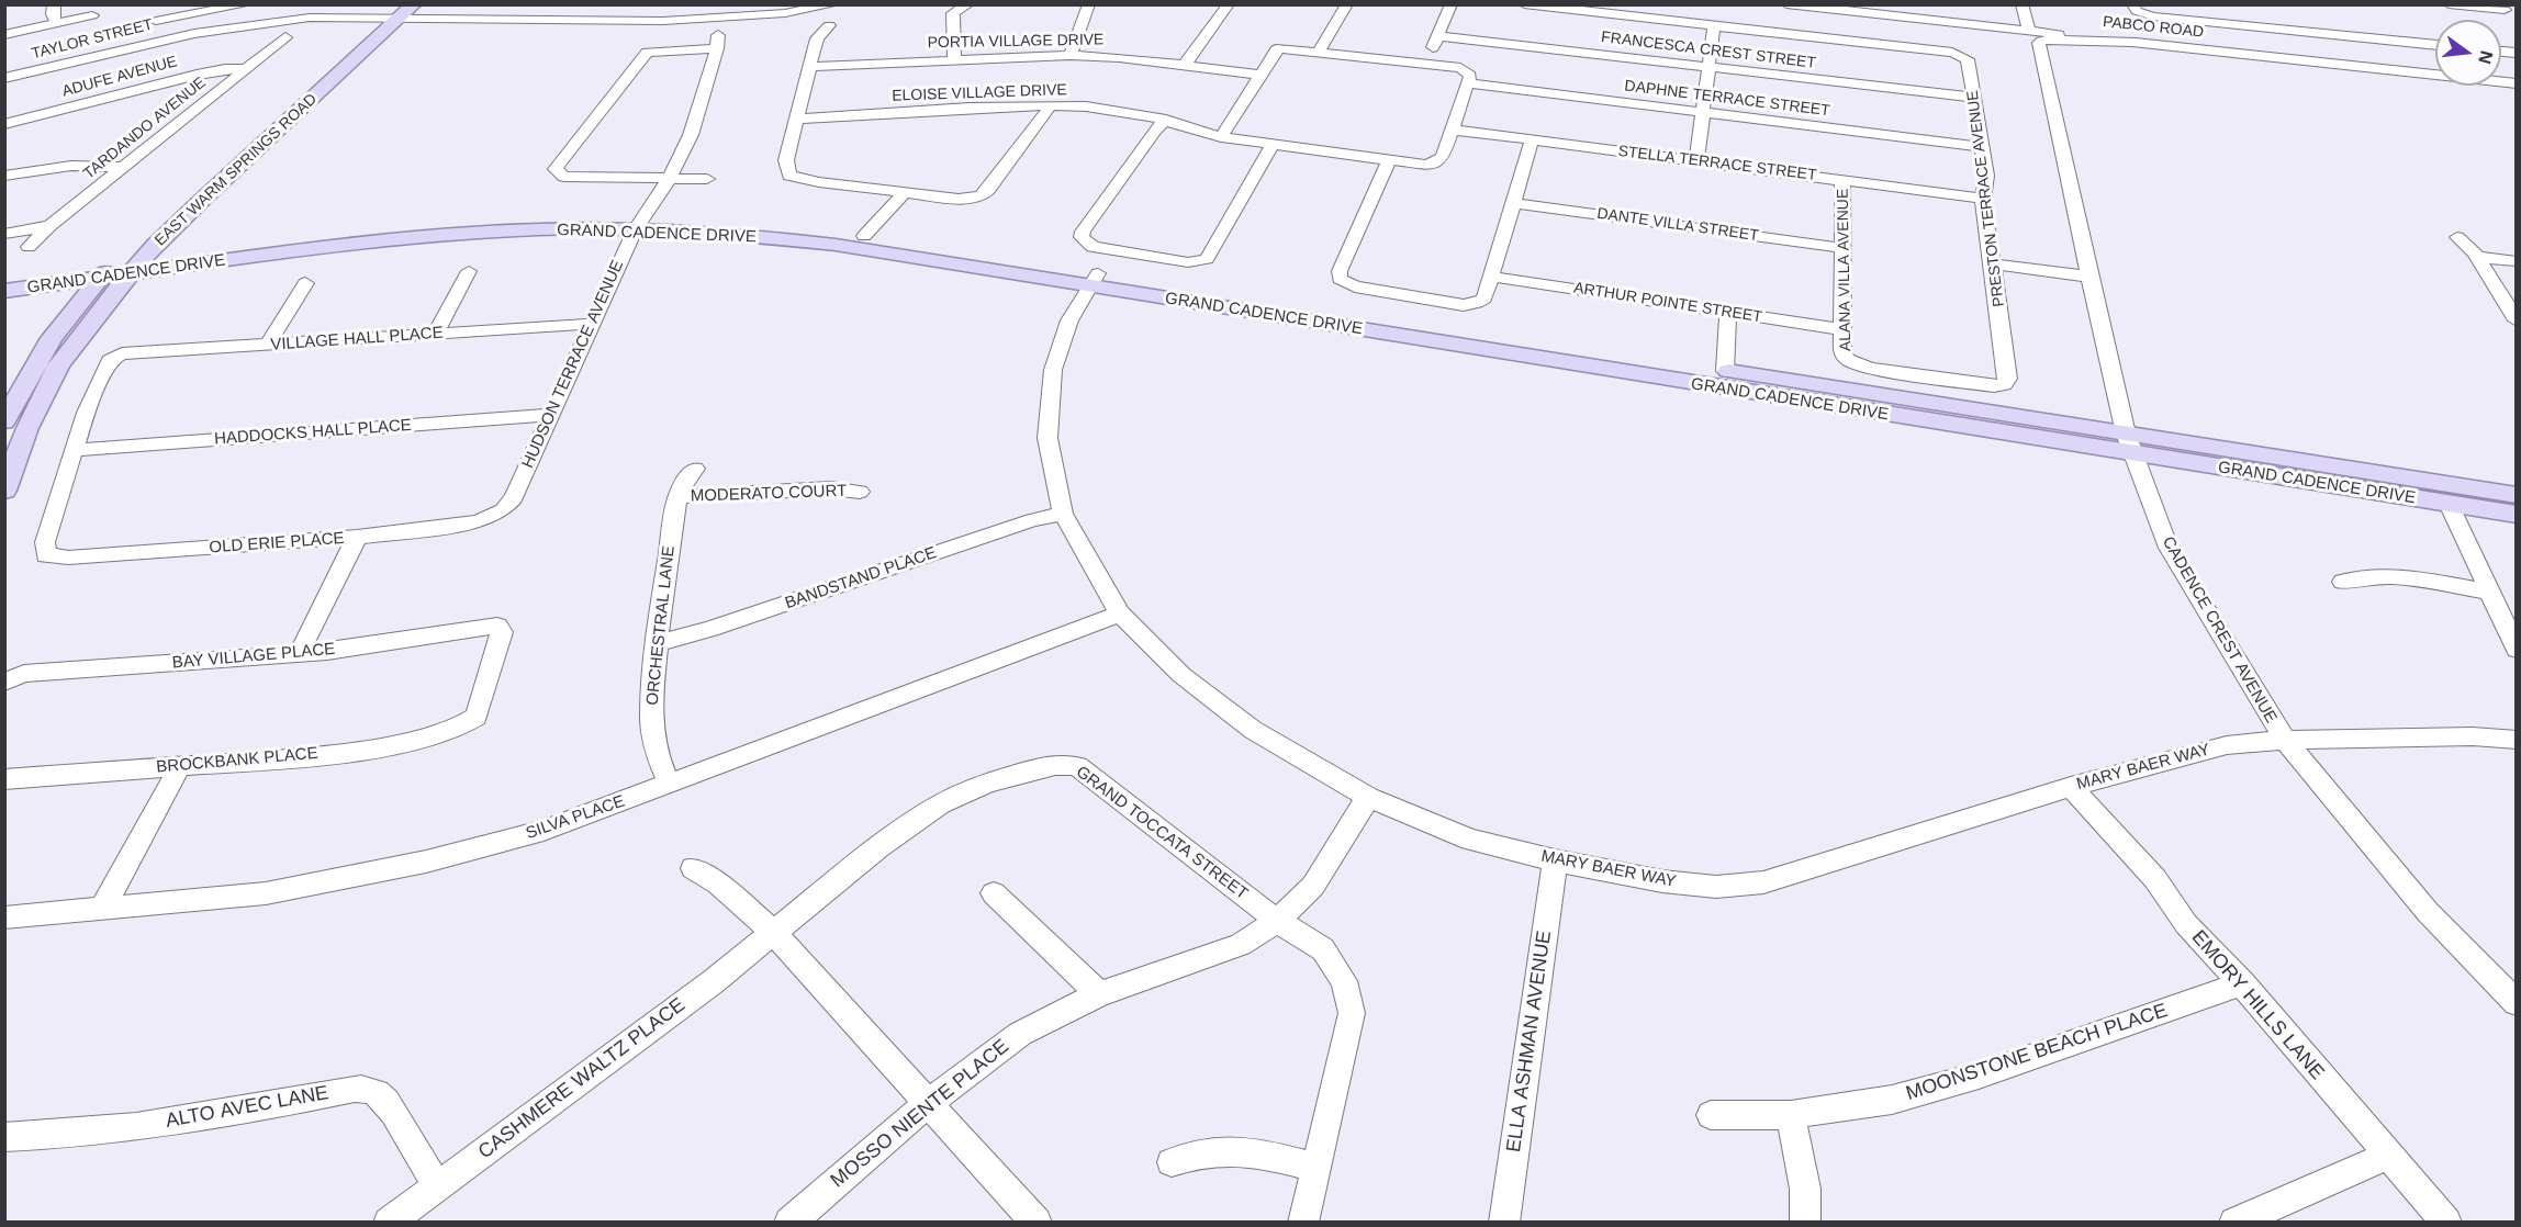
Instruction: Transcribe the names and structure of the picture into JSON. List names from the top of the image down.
{
  "streets": {
    "main road": ["EAST WARM SPRINGS ROAD", "GRAND CADENCE DRIVE"],
    "street": [
      "PABCO ROAD",
      "TAYLOR STREET",
      "PORTIA VILLAGE DRIVE",
      "FRANCESCA CREST STREET",
      "ADUFE AVENUE",
      "ELOISE VILLAGE DRIVE",
      "DAPHNE TERRACE STREET",
      "TARDANDO AVENUE",
      "STELLA TERRACE STREET",
      "PRESTON TERRACE AVENUE",
      "DANTE VILLA STREET",
      "ALANA VILLA AVENUE",
      "ARTHUR POINTE STREET",
      "VILLAGE HALL PLACE",
      "HUDSON TERRACE AVENUE",
      "HADDOCKS HALL PLACE",
      "MODERATO COURT",
      "OLD ERIE PLACE",
      "BANDSTAND PLACE",
      "ORCHESTRAL LANE",
      "CADENCE CREST AVENUE",
      "BAY VILLAGE PLACE",
      "BROCKBANK PLACE",
      "MARY BAER WAY",
      "SILVA PLACE",
      "GRAND TOCCATA STREET",
      "EMORY HILLS LANE",
      "ELLA ASHMAN AVENUE",
      "MOONSTONE BEACH PLACE",
      "CASHMERE WALTZ PLACE",
      "ALTO AVEC LANE",
      "MOSSO NIENTE PLACE"
    ]
  },
  "crossings": [
    ["PABCO ROAD", "CADENCE CREST AVENUE"],
    ["TAYLOR STREET", "EAST WARM SPRINGS ROAD"],
    ["PORTIA VILLAGE DRIVE", "DAPHNE TERRACE STREET"],
    ["FRANCESCA CREST STREET", "PRESTON TERRACE AVENUE"],
    ["ADUFE AVENUE", "TARDANDO AVENUE"],
    ["ELOISE VILLAGE DRIVE", "STELLA TERRACE STREET"],
    ["DAPHNE TERRACE STREET", "PRESTON TERRACE AVENUE"],
    ["STELLA TERRACE STREET", "PRESTON TERRACE AVENUE"],
    ["STELLA TERRACE STREET", "ALANA VILLA AVENUE"],
    ["EAST WARM SPRINGS ROAD", "GRAND CADENCE DRIVE"],
    ["PRESTON TERRACE AVENUE", "ALANA VILLA AVENUE"],
    ["DANTE VILLA STREET", "ALANA VILLA AVENUE"],
    ["GRAND CADENCE DRIVE", "HUDSON TERRACE AVENUE"],
    ["GRAND CADENCE DRIVE", "CADENCE CREST AVENUE"],
    ["GRAND CADENCE DRIVE", "MARY BAER WAY"],
    ["ALANA VILLA AVENUE", "ARTHUR POINTE STREET"],
    ["VILLAGE HALL PLACE", "HUDSON TERRACE AVENUE"],
    ["VILLAGE HALL PLACE", "HADDOCKS HALL PLACE"],
    ["VILLAGE HALL PLACE", "OLD ERIE PLACE"],
    ["HUDSON TERRACE AVENUE", "HADDOCKS HALL PLACE"],
    ["HUDSON TERRACE AVENUE", "OLD ERIE PLACE"],
    ["HADDOCKS HALL PLACE", "OLD ERIE PLACE"],
    ["MODERATO COURT", "ORCHESTRAL LANE"],
    ["BANDSTAND PLACE", "ORCHESTRAL LANE"],
    ["BANDSTAND PLACE", "MARY BAER WAY"],
    ["ORCHESTRAL LANE", "SILVA PLACE"],
    ["CADENCE CREST AVENUE", "MARY BAER WAY"],
    ["BAY VILLAGE PLACE", "BROCKBANK PLACE"],
    ["MARY BAER WAY", "SILVA PLACE"],
    ["MARY BAER WAY", "EMORY HILLS LANE"],
    ["MARY BAER WAY", "ELLA ASHMAN AVENUE"],
    ["MARY BAER WAY", "MOSSO NIENTE PLACE"],
    ["GRAND TOCCATA STREET", "CASHMERE WALTZ PLACE"],
    ["GRAND TOCCATA STREET", "MOSSO NIENTE PLACE"],
    ["EMORY HILLS LANE", "MOONSTONE BEACH PLACE"],
    ["CASHMERE WALTZ PLACE", "ALTO AVEC LANE"]
  ],
  "north": "right"
}
